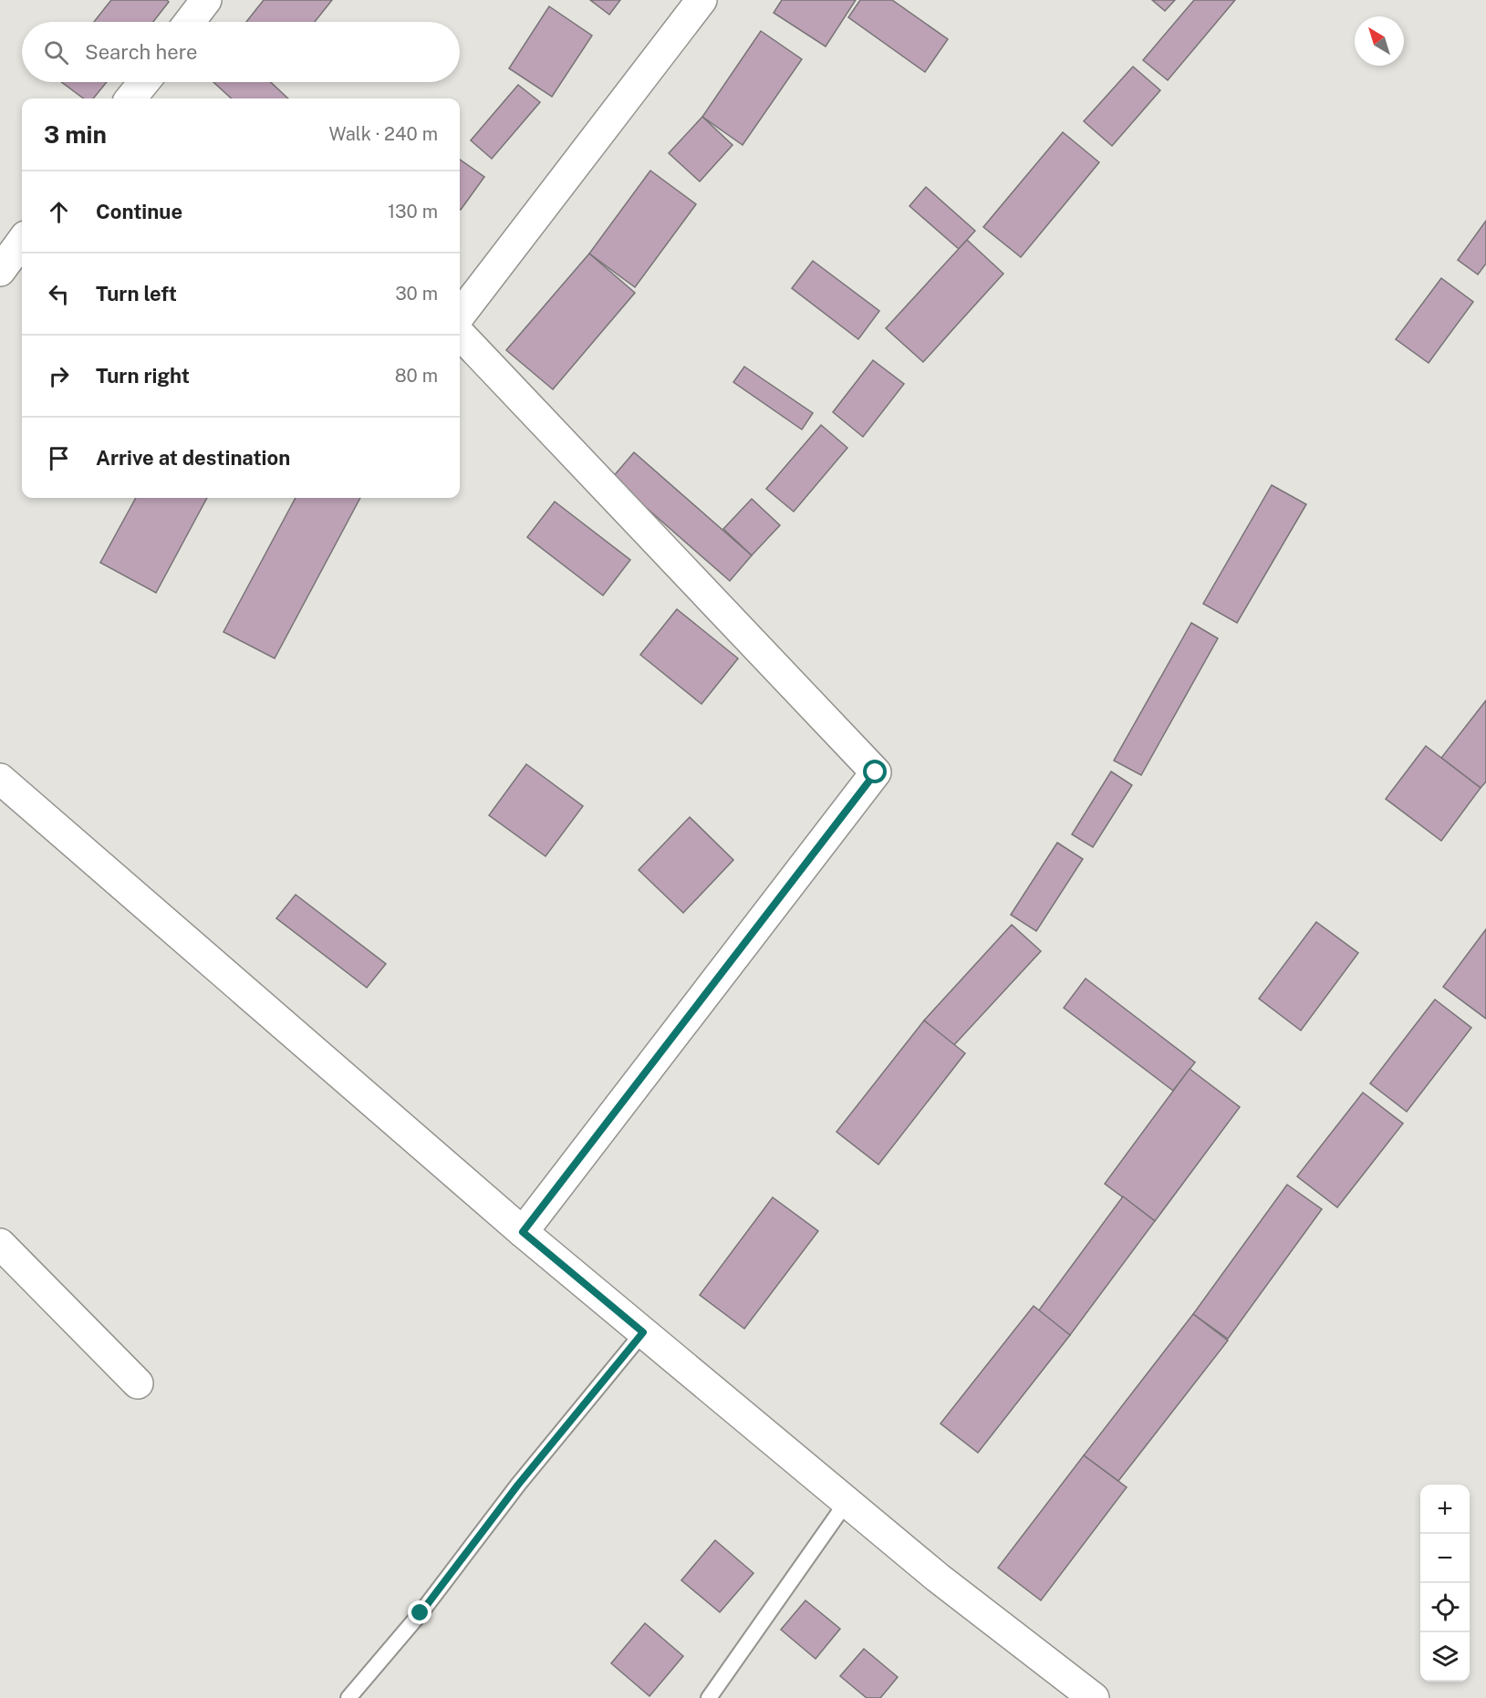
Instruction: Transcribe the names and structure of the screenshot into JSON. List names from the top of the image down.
{
  "north": "top left",
  "page": {
    "search": "Search here",
    "heading": ["3 min", "Walk · 240 m"],
    "list": [
      ["Continue", "130 m"],
      ["Turn left", "30 m"],
      ["Turn right", "80 m"],
      "Arrive at destination"
    ],
    "map_buttons": ["+", "−"]
  }
}
